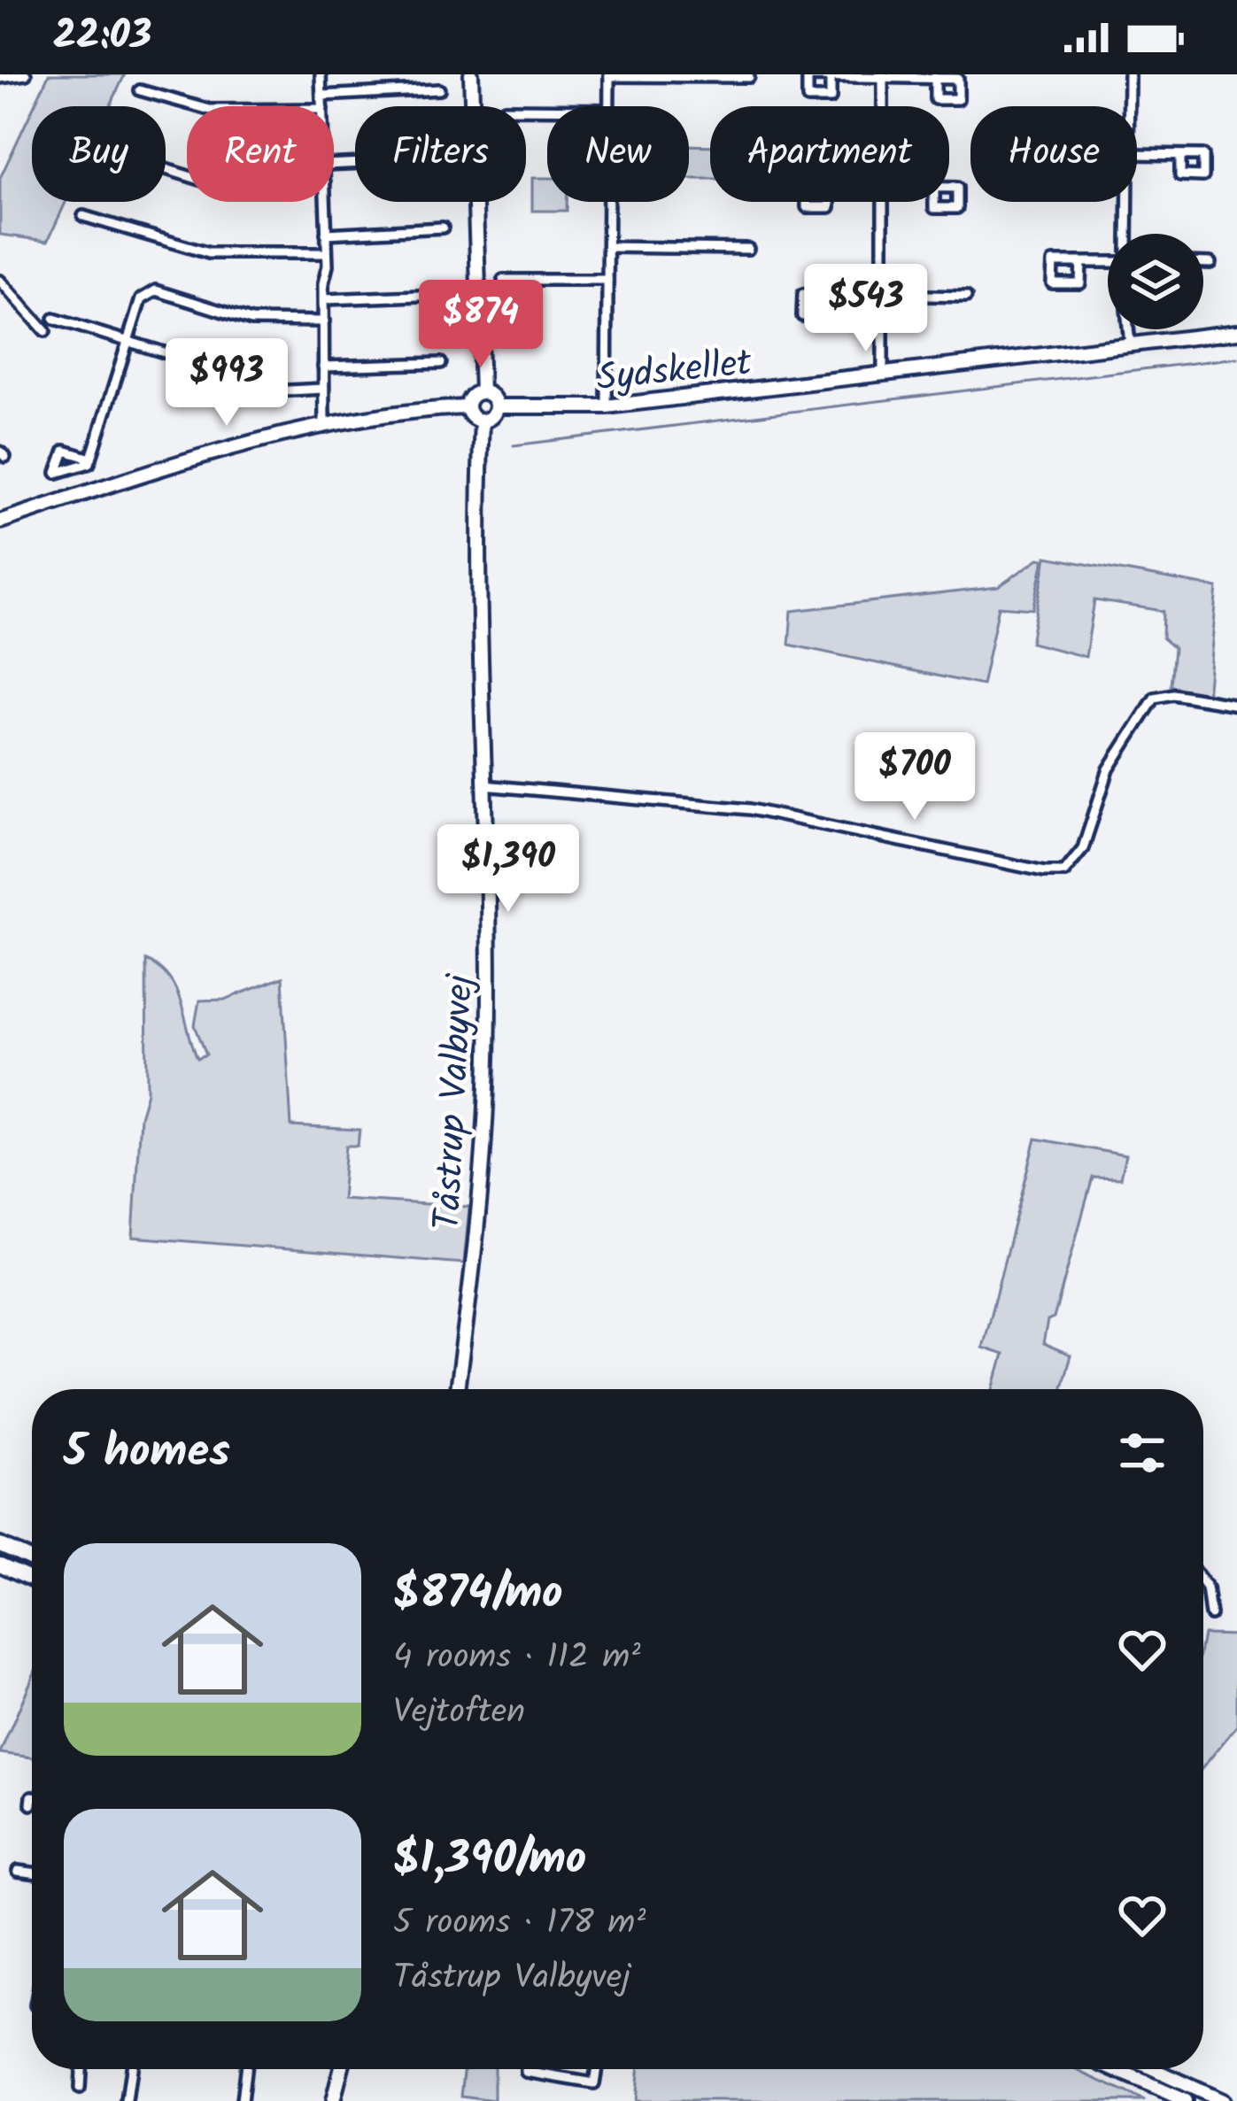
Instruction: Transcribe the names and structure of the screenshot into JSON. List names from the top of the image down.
{
  "streets": {
    "street": ["Sydskellet", "Tåstrup Valbyvej"]
  },
  "crossings": [
    ["Sydskellet", "Tåstrup Valbyvej"]
  ],
  "page": {
    "status": "22:03",
    "chip": [
      "Buy",
      "Rent",
      "Filters",
      "New",
      "Apartment",
      "House"
    ],
    "price": [
      "$543",
      "$874",
      "$993",
      "$700",
      "$1,390"
    ],
    "heading": "5 homes",
    "list": [
      {
        "name": "$874/mo",
        "note": "4 rooms · 112 m² · Vejtoften"
      },
      {
        "name": "$1,390/mo",
        "note": "5 rooms · 178 m² · Tåstrup Valbyvej"
      }
    ]
  }
}
